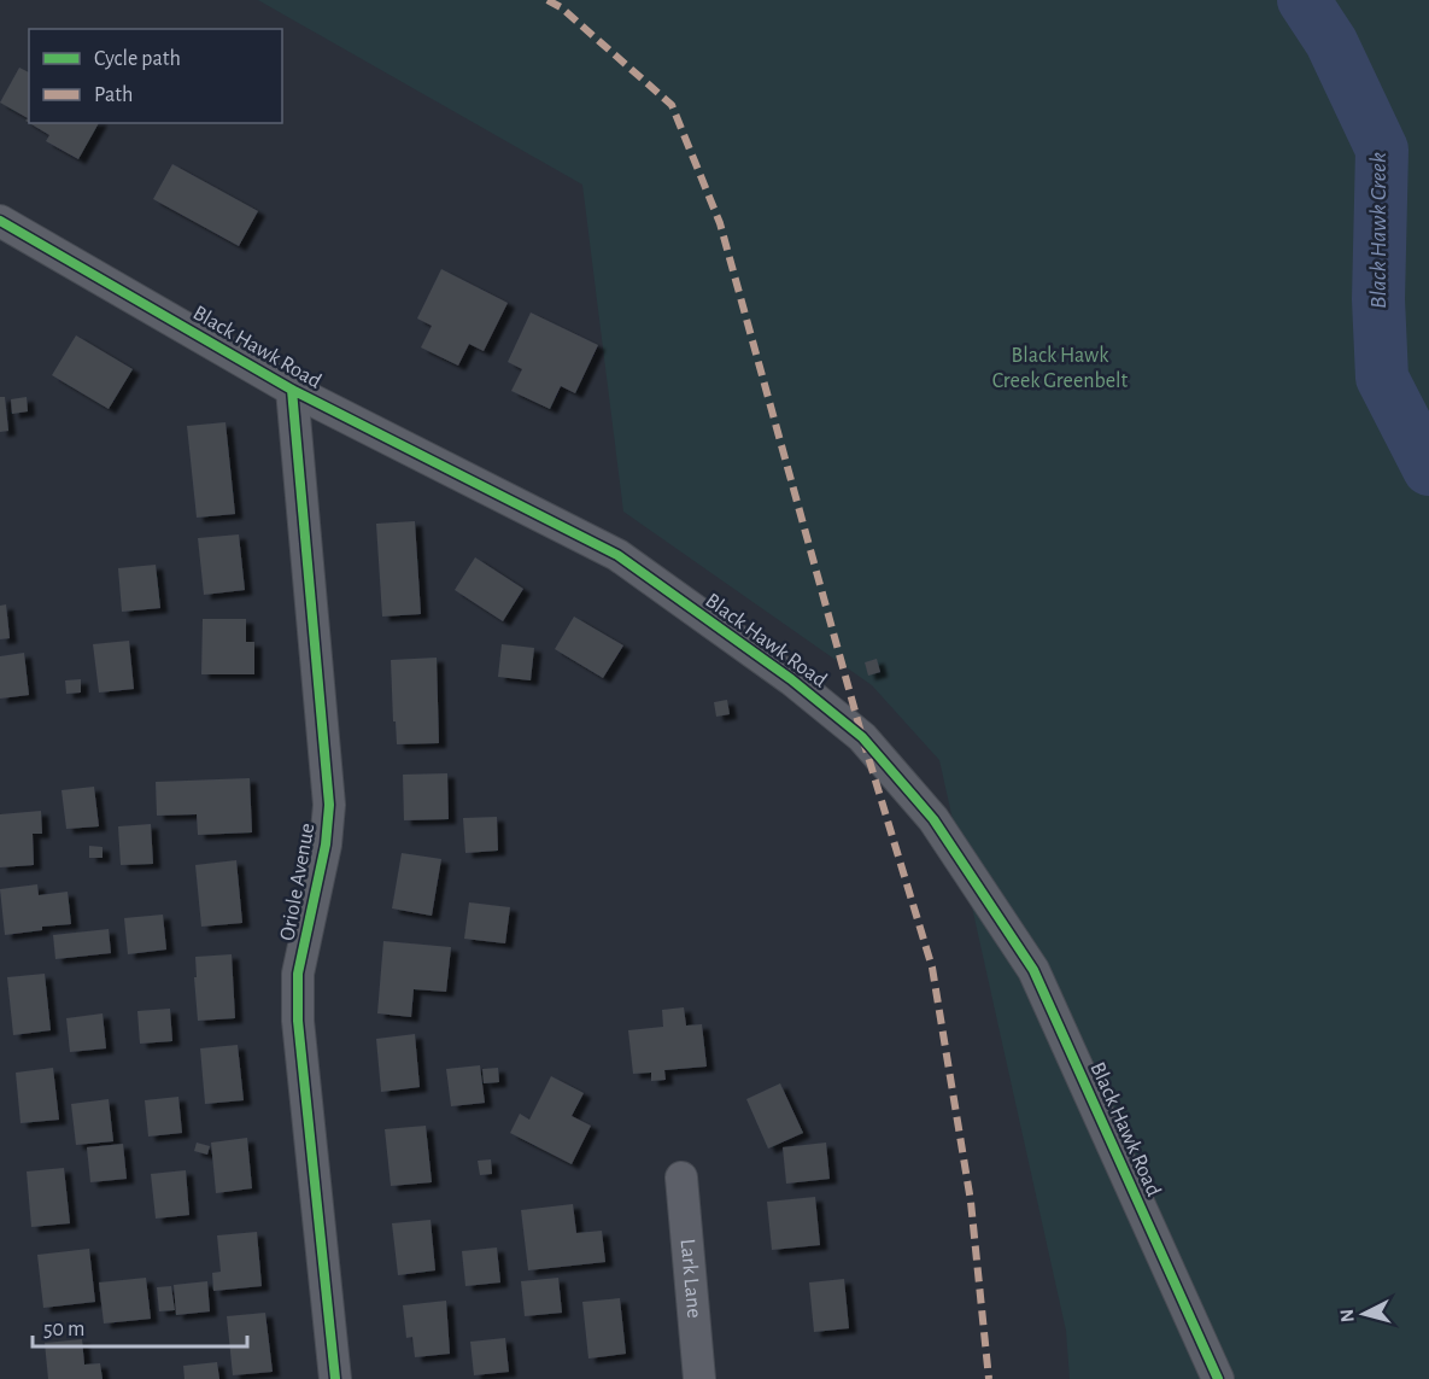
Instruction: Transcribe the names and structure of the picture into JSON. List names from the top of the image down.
{
  "streets": {
    "street": ["Black Hawk Road", "Oriole Avenue", "Lark Lane"]
  },
  "crossings": [
    ["Black Hawk Road", "Oriole Avenue"]
  ],
  "water": ["Black Hawk Creek"],
  "parks": ["Black Hawk Creek Greenbelt"],
  "legend": ["Cycle path", "Path"],
  "scale_bar": "50 m",
  "north": "left"
}
